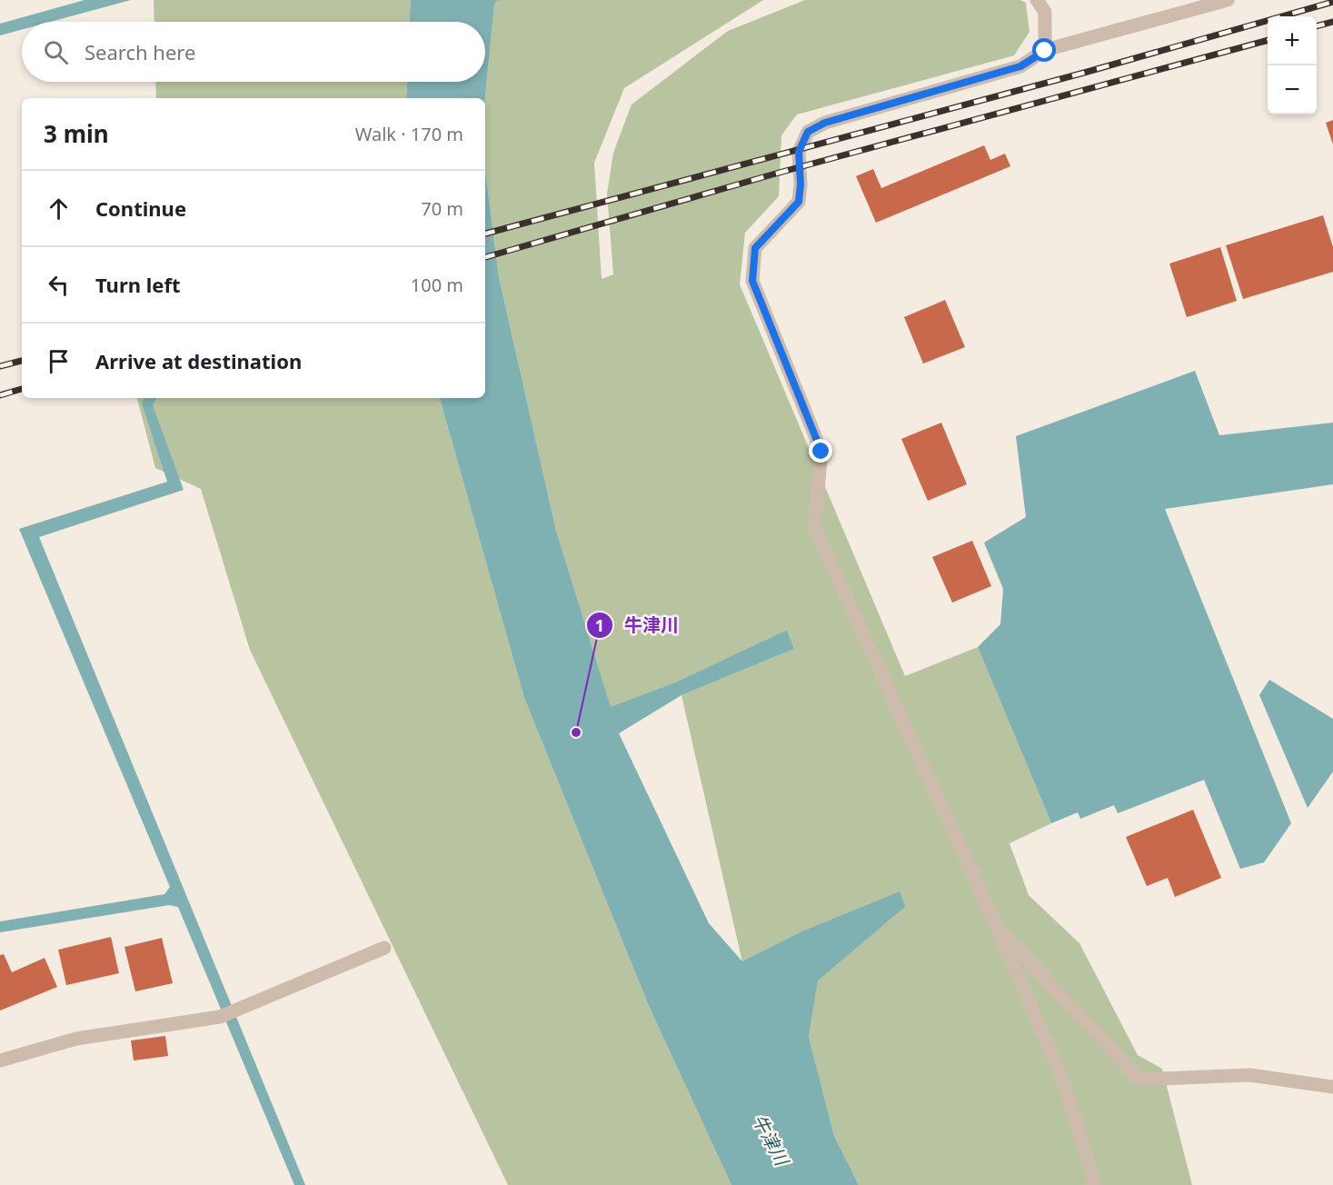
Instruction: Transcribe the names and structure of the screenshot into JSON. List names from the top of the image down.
{
  "water": ["牛津川"],
  "places": ["牛津川"],
  "page": {
    "map_buttons": ["+", "−"],
    "search": "Search here",
    "heading": ["3 min", "Walk · 170 m"],
    "list": [
      ["Continue", "70 m"],
      ["Turn left", "100 m"],
      "Arrive at destination"
    ]
  }
}
